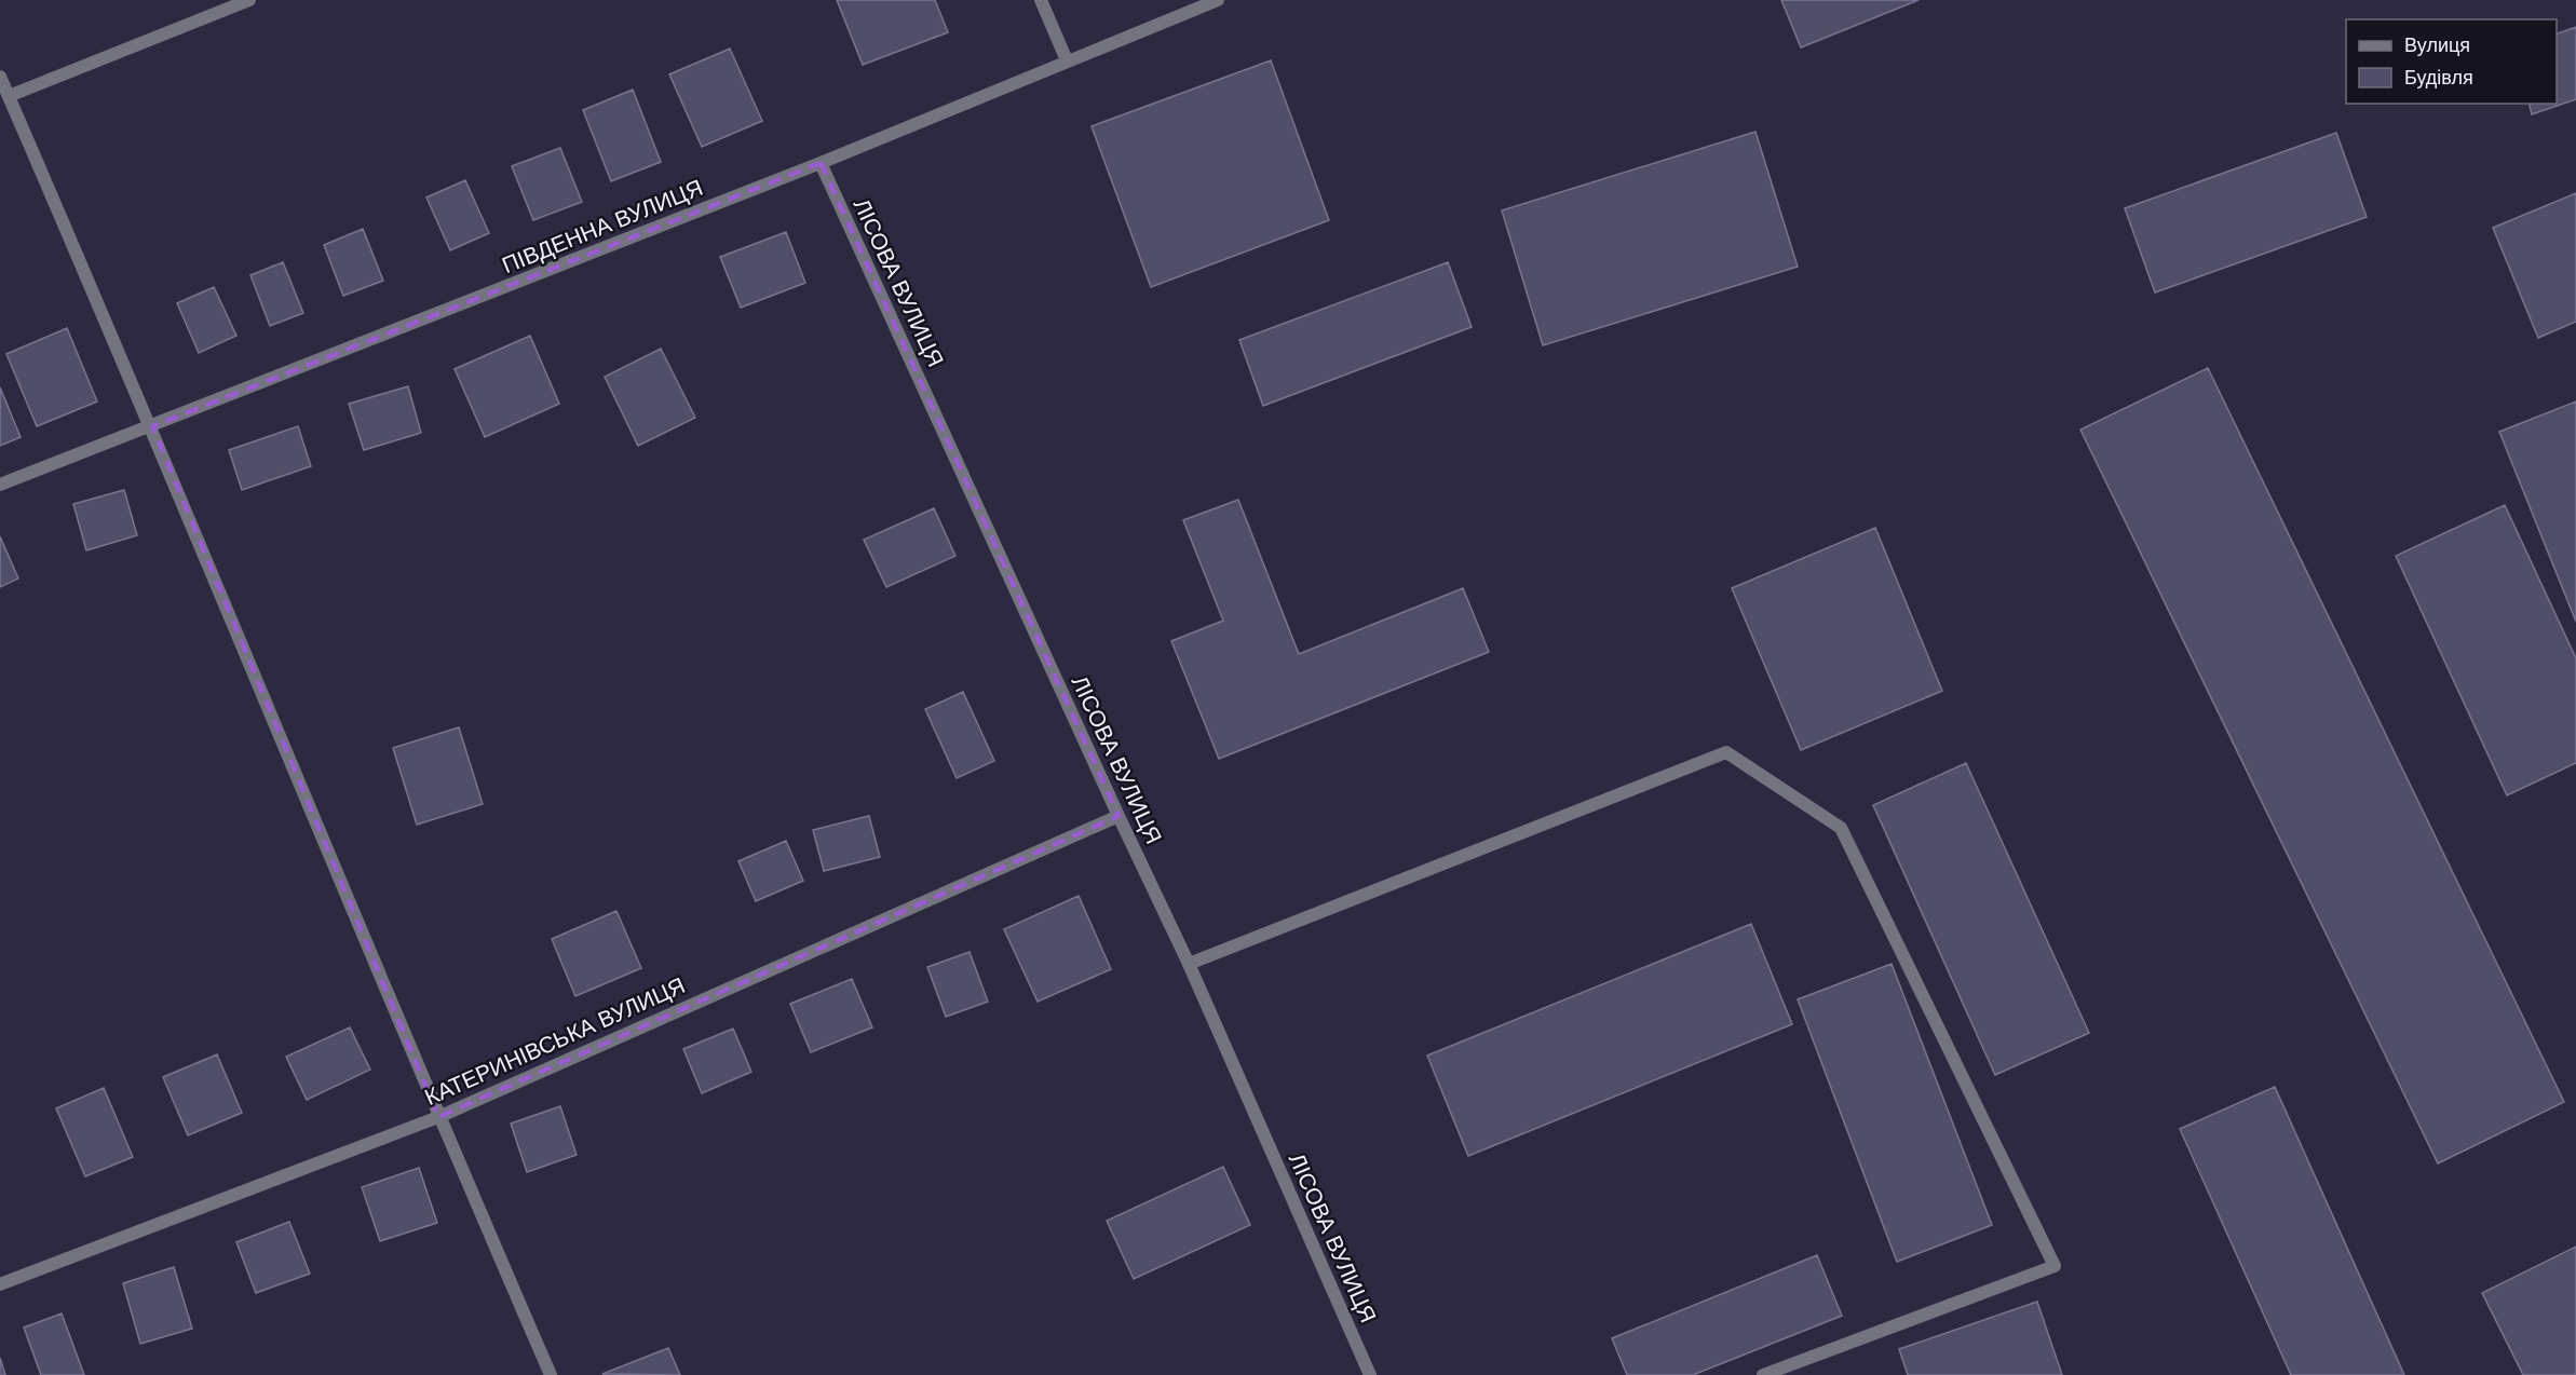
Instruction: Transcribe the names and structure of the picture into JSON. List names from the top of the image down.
{
  "streets": {
    "street": ["ПІВДЕННА ВУЛИЦЯ", "ЛІСОВА ВУЛИЦЯ", "КАТЕРИНІВСЬКА ВУЛИЦЯ"]
  },
  "crossings": [
    ["ПІВДЕННА ВУЛИЦЯ", "ЛІСОВА ВУЛИЦЯ"],
    ["ЛІСОВА ВУЛИЦЯ", "КАТЕРИНІВСЬКА ВУЛИЦЯ"]
  ],
  "legend": ["Вулиця", "Будівля"]
}
